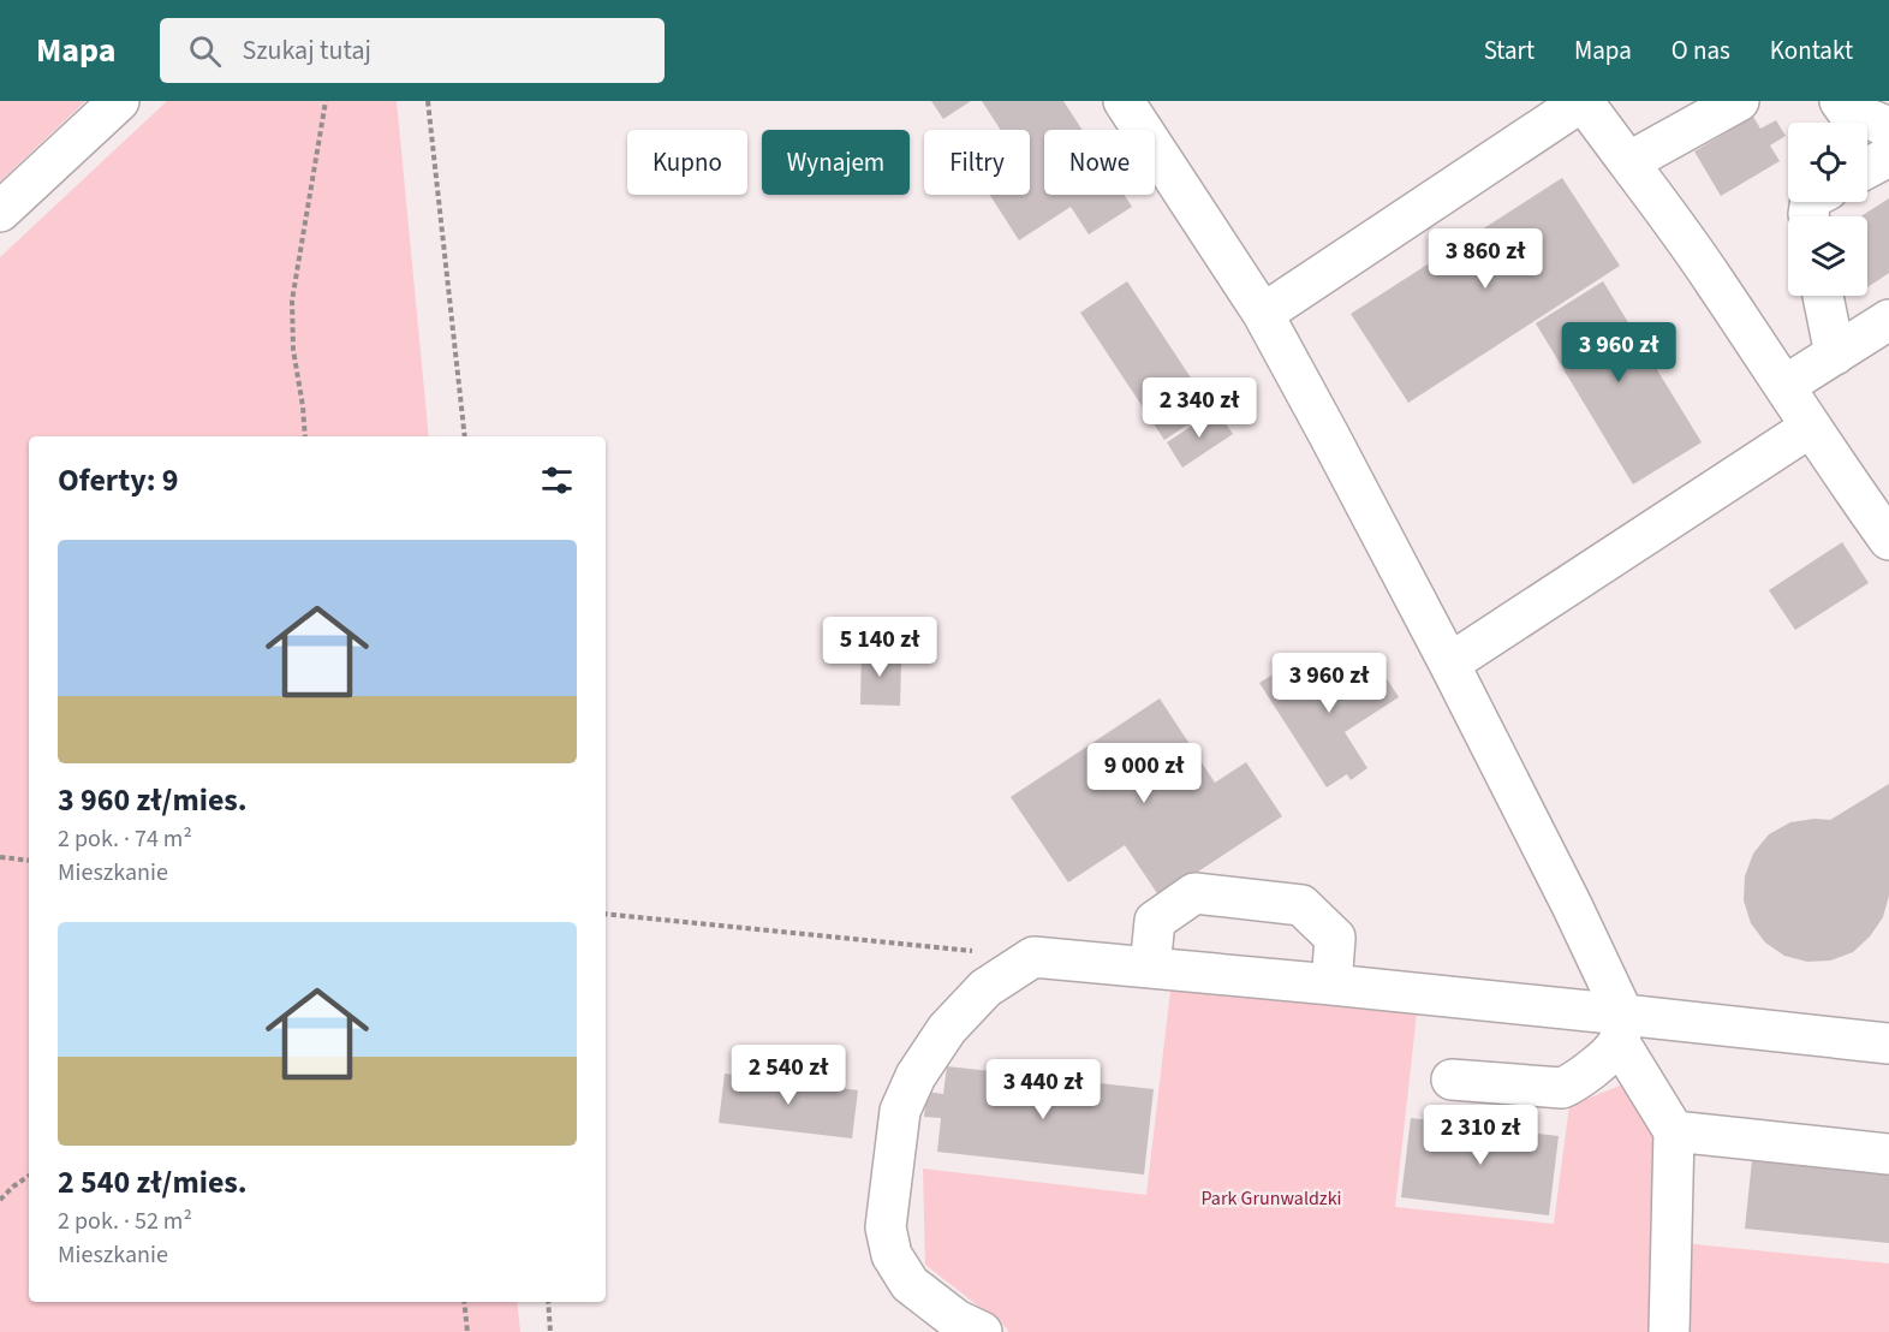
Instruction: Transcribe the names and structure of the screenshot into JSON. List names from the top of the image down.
{
  "parks": ["Park Grunwaldzki"],
  "page": {
    "header": "Mapa",
    "search": "Szukaj tutaj",
    "nav": [
      "Start",
      "Mapa",
      "O nas",
      "Kontakt"
    ],
    "chip": [
      "Kupno",
      "Wynajem",
      "Filtry",
      "Nowe"
    ],
    "price": [
      "3 860 zł",
      "3 960 zł",
      "2 340 zł",
      "5 140 zł",
      "3 960 zł",
      "9 000 zł",
      "2 540 zł",
      "3 440 zł",
      "2 310 zł"
    ],
    "heading": "Oferty: 9",
    "list": [
      {
        "name": "3 960 zł/mies.",
        "note": "2 pok. · 74 m² · Mieszkanie"
      },
      {
        "name": "2 540 zł/mies.",
        "note": "2 pok. · 52 m² · Mieszkanie"
      }
    ]
  }
}
